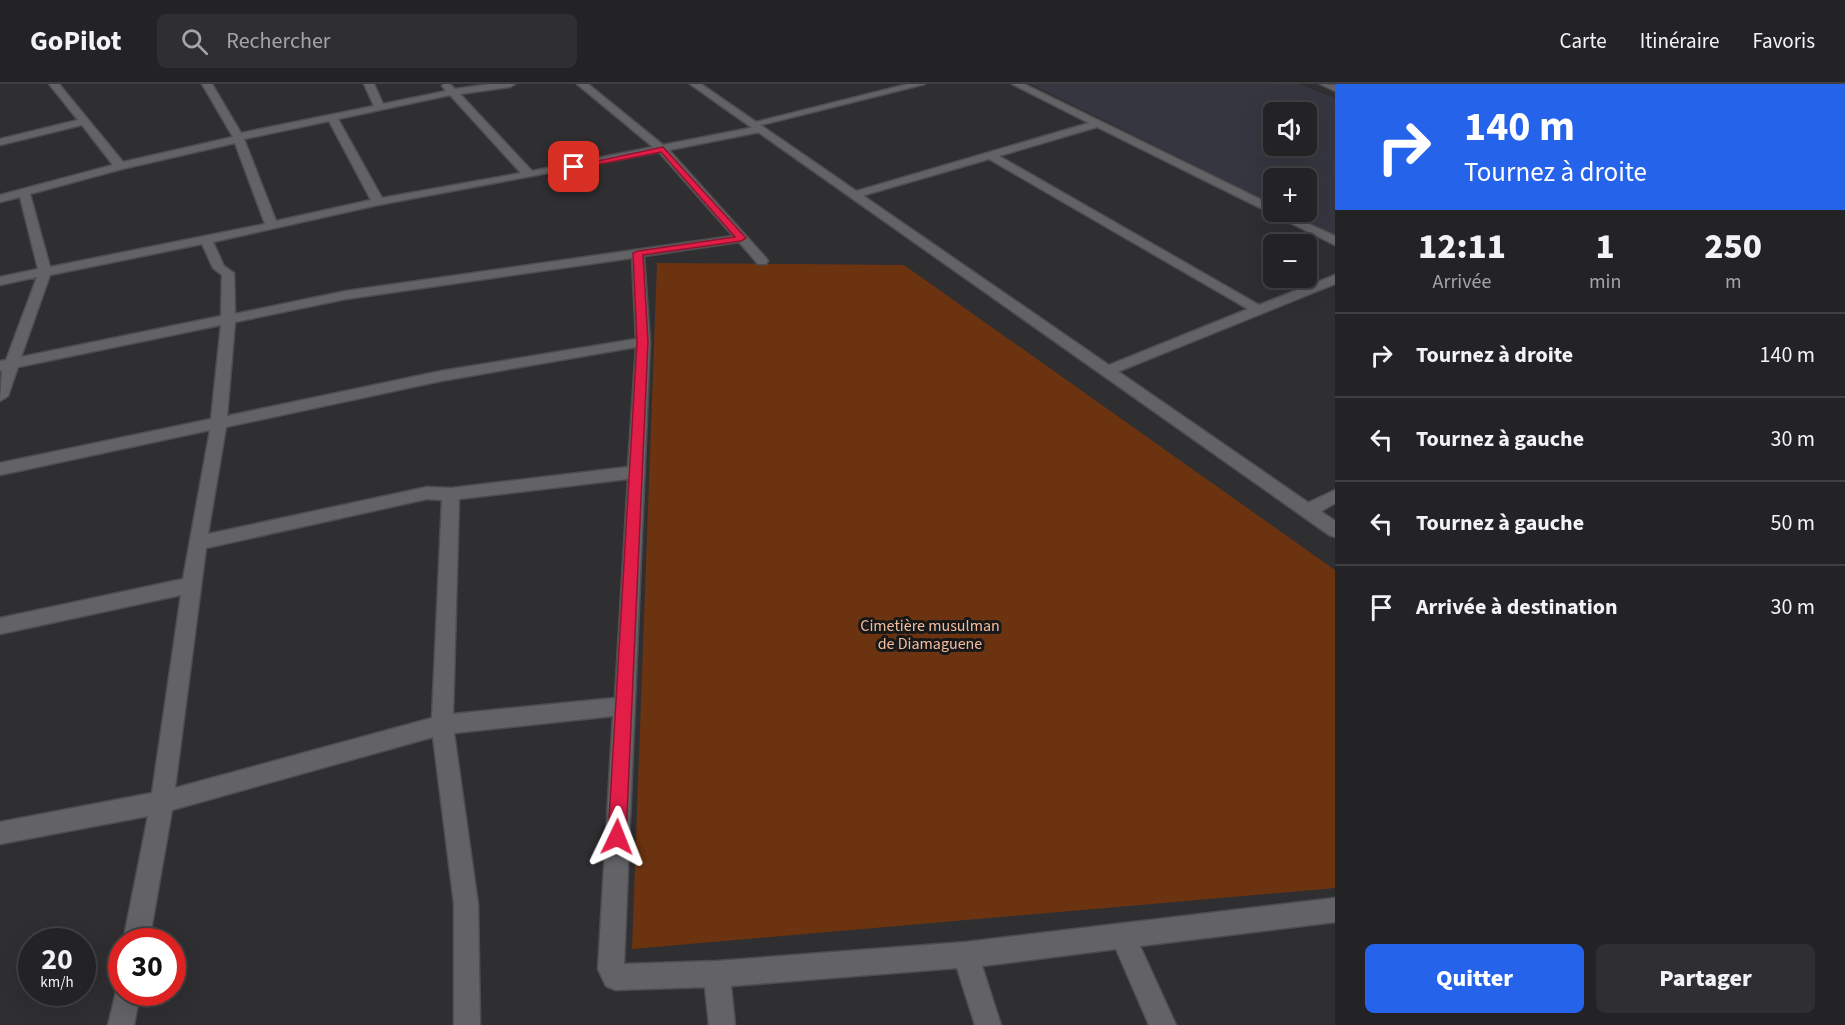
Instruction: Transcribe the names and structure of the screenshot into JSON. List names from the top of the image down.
{
  "parks": ["Cimetière musulman de Diamaguene"],
  "page": {
    "header": "GoPilot",
    "search": "Rechercher",
    "nav": ["Carte", "Itinéraire", "Favoris"],
    "turn": ["140 m", "Tournez à droite"],
    "map_buttons": ["+", "−"],
    "eta": [
      "12:11",
      "Arrivée",
      "1",
      "min",
      "250",
      "m"
    ],
    "list": [
      {
        "name": "Tournez à droite",
        "value": "140 m"
      },
      {
        "name": "Tournez à gauche",
        "value": "30 m"
      },
      {
        "name": "Tournez à gauche",
        "value": "50 m"
      },
      {
        "name": "Arrivée à destination",
        "value": "30 m"
      }
    ],
    "speed": "20 km/h",
    "limit": "30",
    "buttons": ["Quitter", "Partager"]
  }
}
